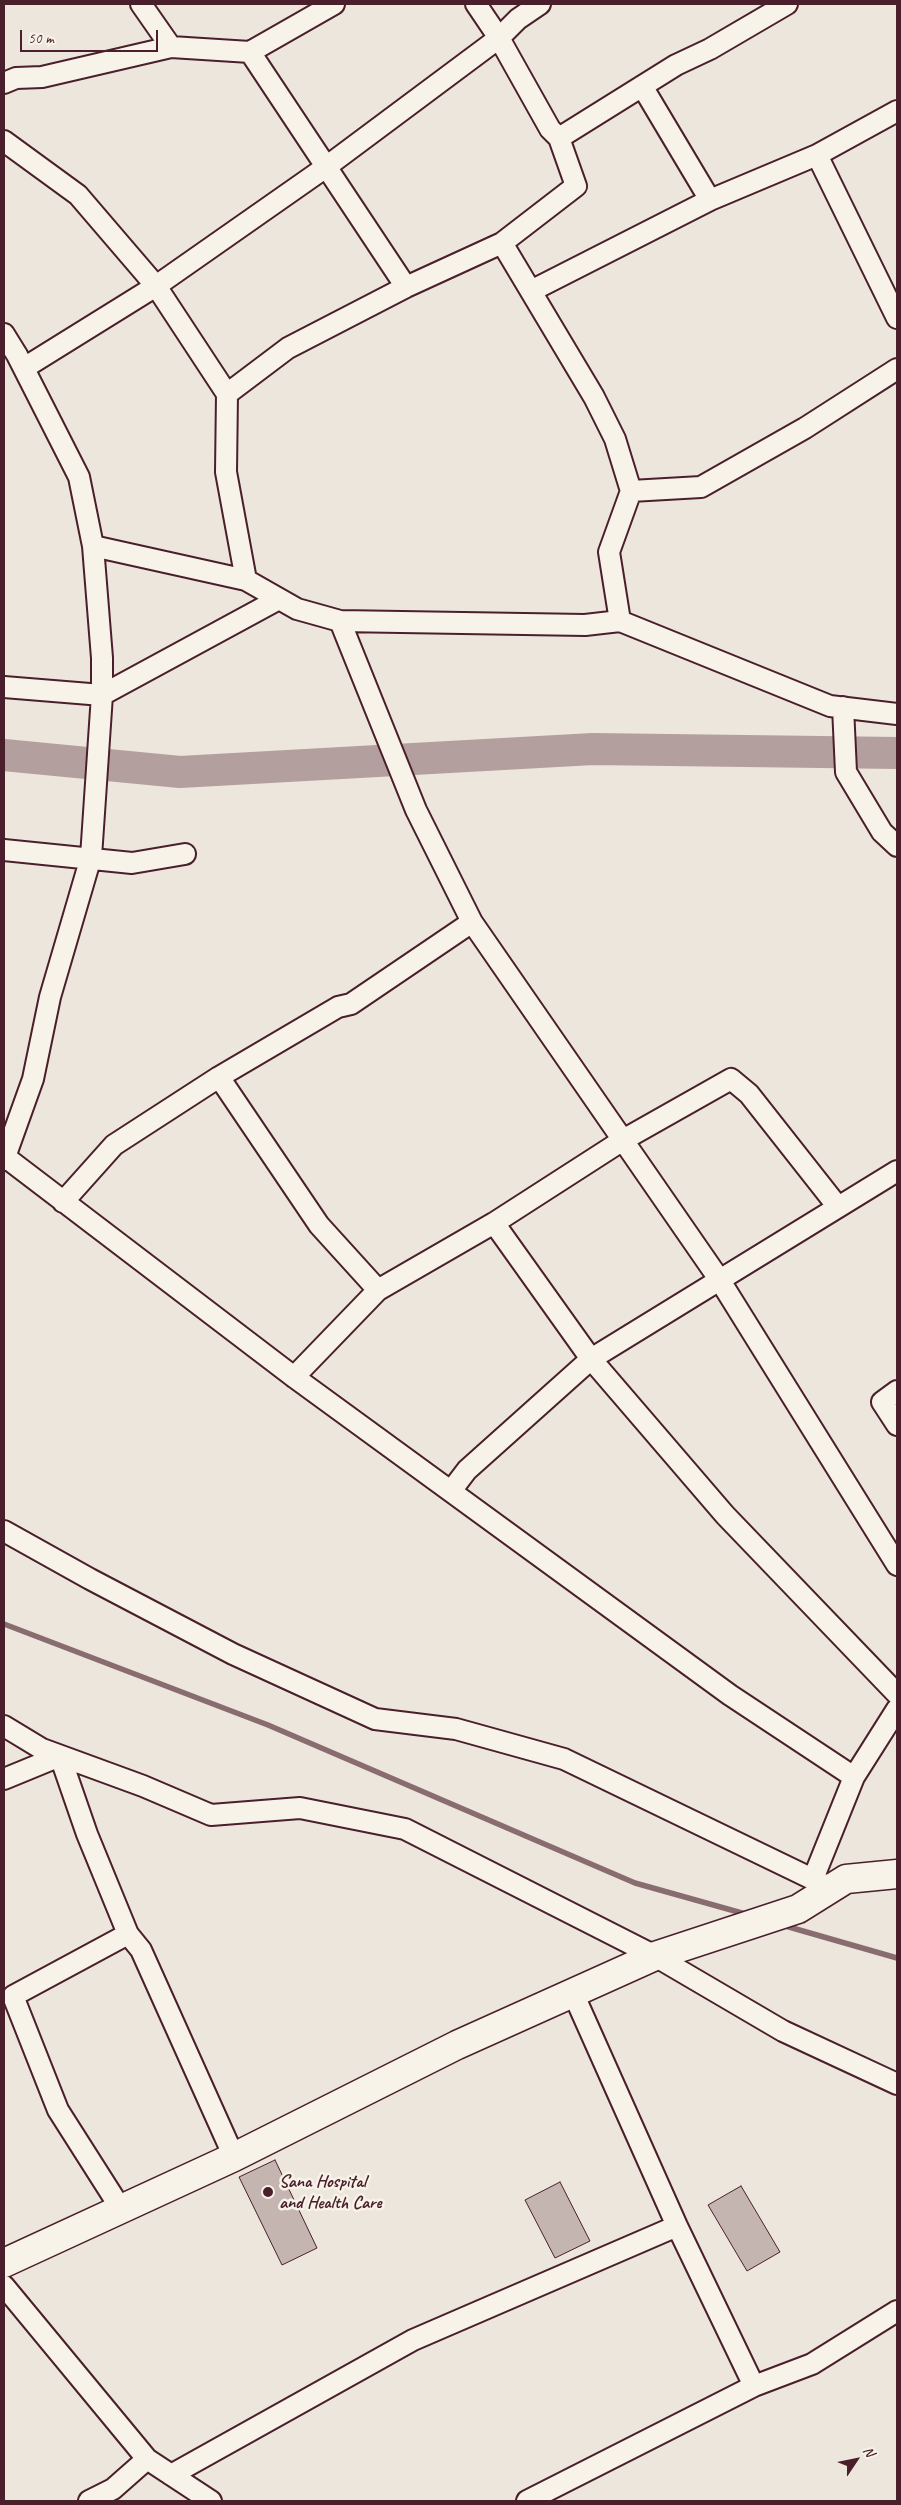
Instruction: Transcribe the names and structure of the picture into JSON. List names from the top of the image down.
{
  "places": ["Sana Hospital and Health Care"],
  "scale_bar": "50 m",
  "north": "top right"
}
